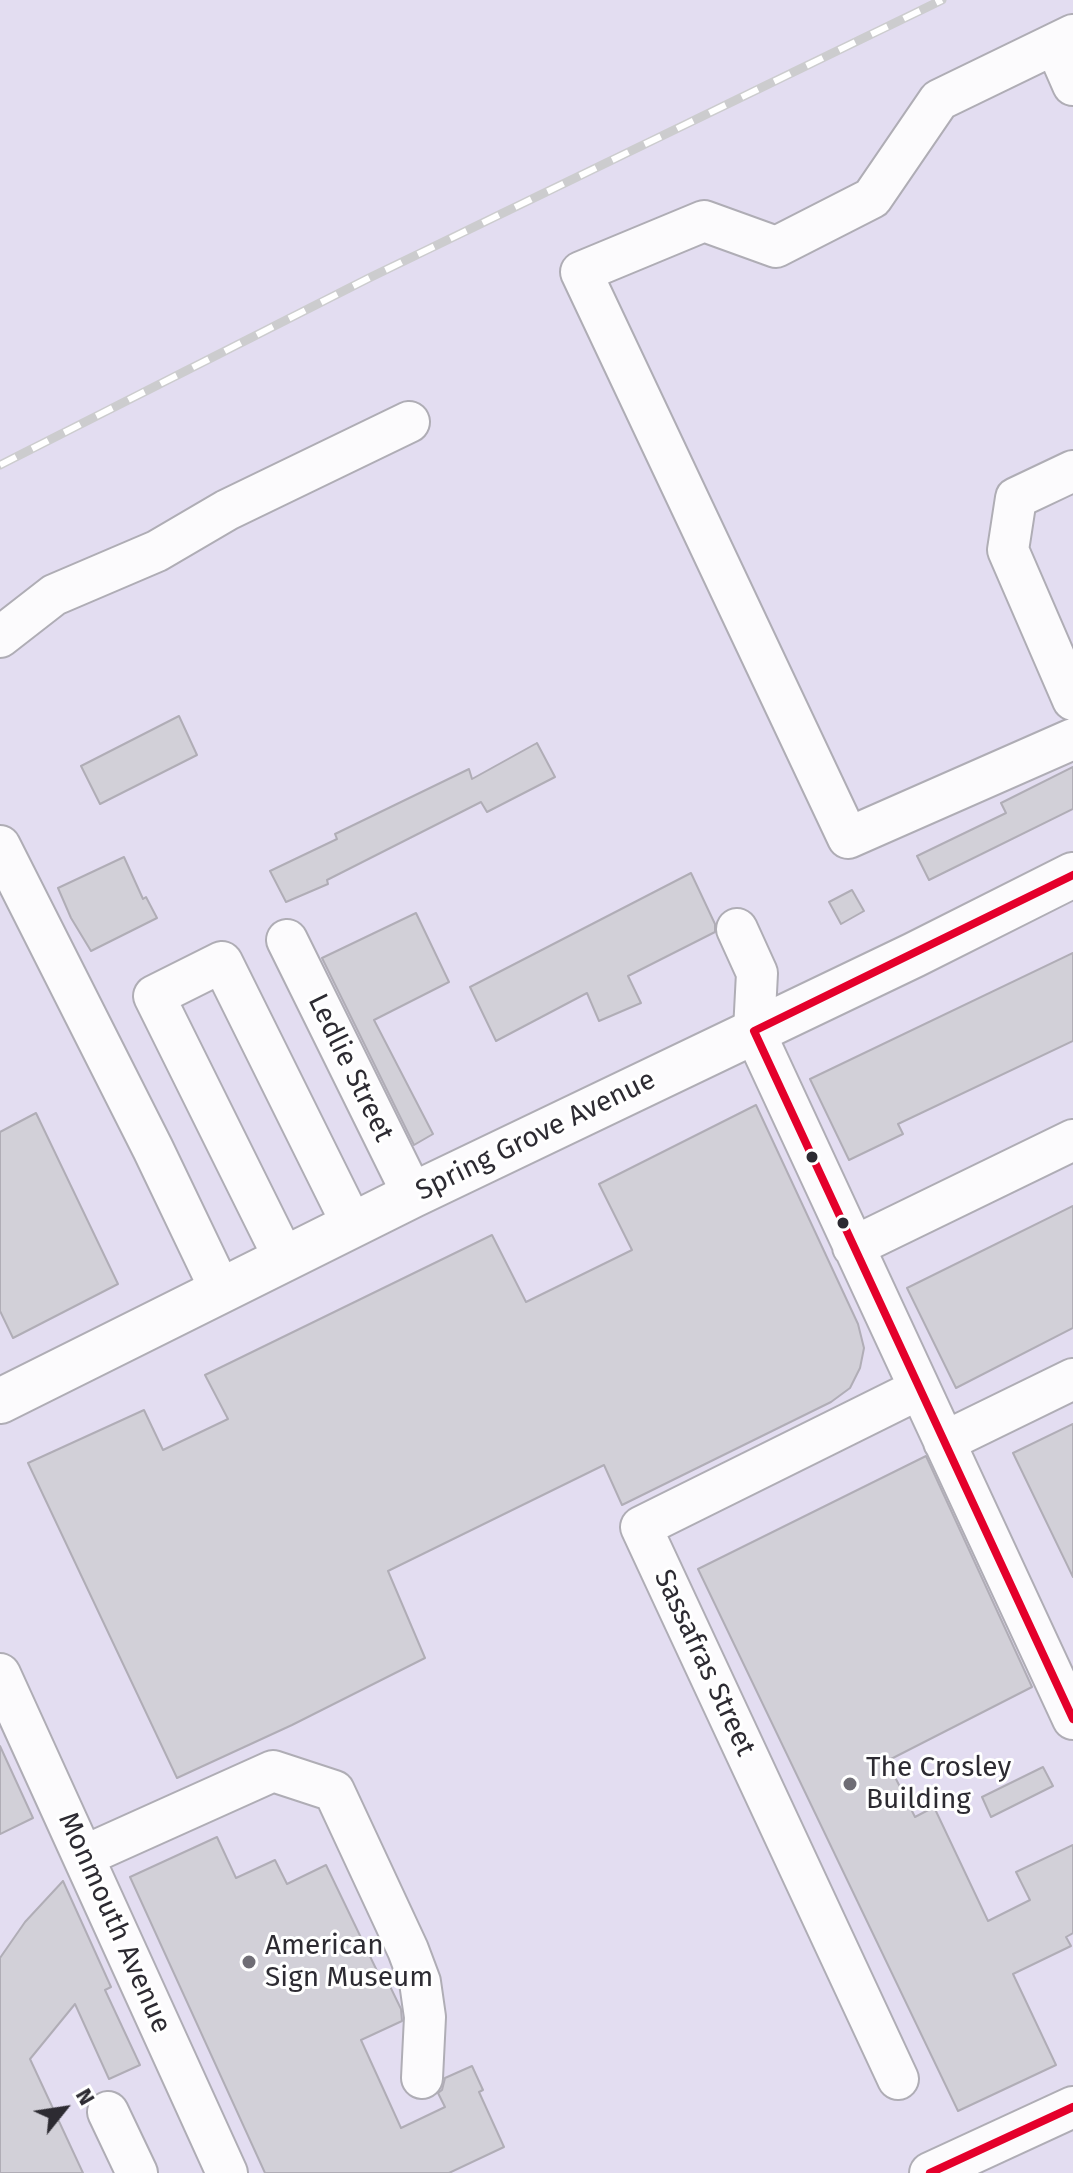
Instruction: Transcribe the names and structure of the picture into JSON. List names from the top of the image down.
{
  "streets": {
    "main road": ["Spring Grove Avenue"],
    "street": ["Ledlie Street", "Sassafras Street", "Monmouth Avenue"]
  },
  "crossings": [
    ["Ledlie Street", "Spring Grove Avenue"]
  ],
  "places": ["The Crosley Building", "American Sign Museum"],
  "north": "top right"
}
